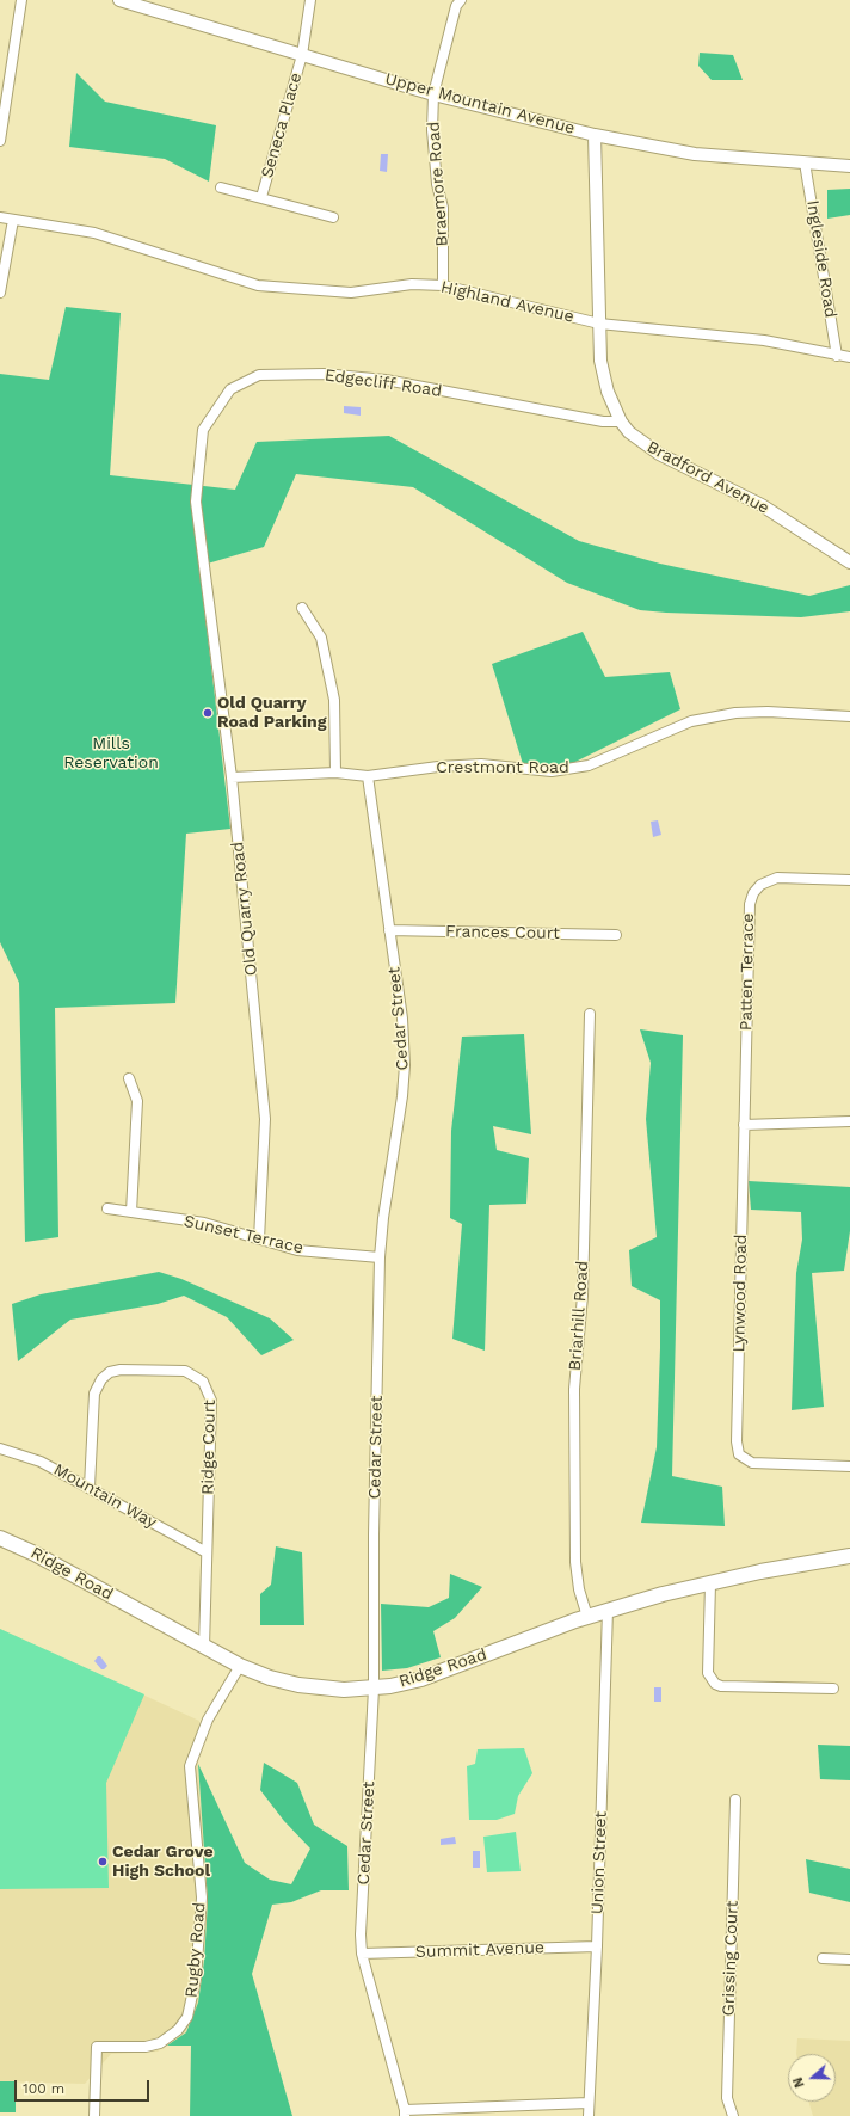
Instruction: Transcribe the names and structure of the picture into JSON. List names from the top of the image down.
{
  "streets": {
    "main road": ["Ridge Road"],
    "street": [
      "Upper Mountain Avenue",
      "Seneca Place",
      "Braemore Road",
      "Ingleside Road",
      "Highland Avenue",
      "Edgecliff Road",
      "Bradford Avenue",
      "Crestmont Road",
      "Old Quarry Road",
      "Frances Court",
      "Patten Terrace",
      "Cedar Street",
      "Sunset Terrace",
      "Lynwood Road",
      "Briarhill Road",
      "Ridge Court",
      "Mountain Way",
      "Union Street",
      "Rugby Road",
      "Summit Avenue",
      "Grissing Court"
    ]
  },
  "crossings": [
    ["Upper Mountain Avenue", "Seneca Place"],
    ["Upper Mountain Avenue", "Braemore Road"],
    ["Upper Mountain Avenue", "Ingleside Road"],
    ["Upper Mountain Avenue", "Bradford Avenue"],
    ["Braemore Road", "Highland Avenue"],
    ["Ingleside Road", "Highland Avenue"],
    ["Highland Avenue", "Bradford Avenue"],
    ["Edgecliff Road", "Bradford Avenue"],
    ["Edgecliff Road", "Old Quarry Road"],
    ["Crestmont Road", "Old Quarry Road"],
    ["Crestmont Road", "Cedar Street"],
    ["Old Quarry Road", "Sunset Terrace"],
    ["Frances Court", "Cedar Street"],
    ["Patten Terrace", "Lynwood Road"],
    ["Cedar Street", "Sunset Terrace"],
    ["Cedar Street", "Ridge Road"],
    ["Cedar Street", "Summit Avenue"],
    ["Briarhill Road", "Ridge Road"],
    ["Ridge Court", "Mountain Way"],
    ["Ridge Court", "Ridge Road"],
    ["Ridge Road", "Union Street"],
    ["Ridge Road", "Rugby Road"],
    ["Union Street", "Summit Avenue"]
  ],
  "parks": ["Mills Reservation"],
  "places": ["Old Quarry Road Parking", "Cedar Grove High School"],
  "scale_bar": "100 m",
  "north": "left"
}
